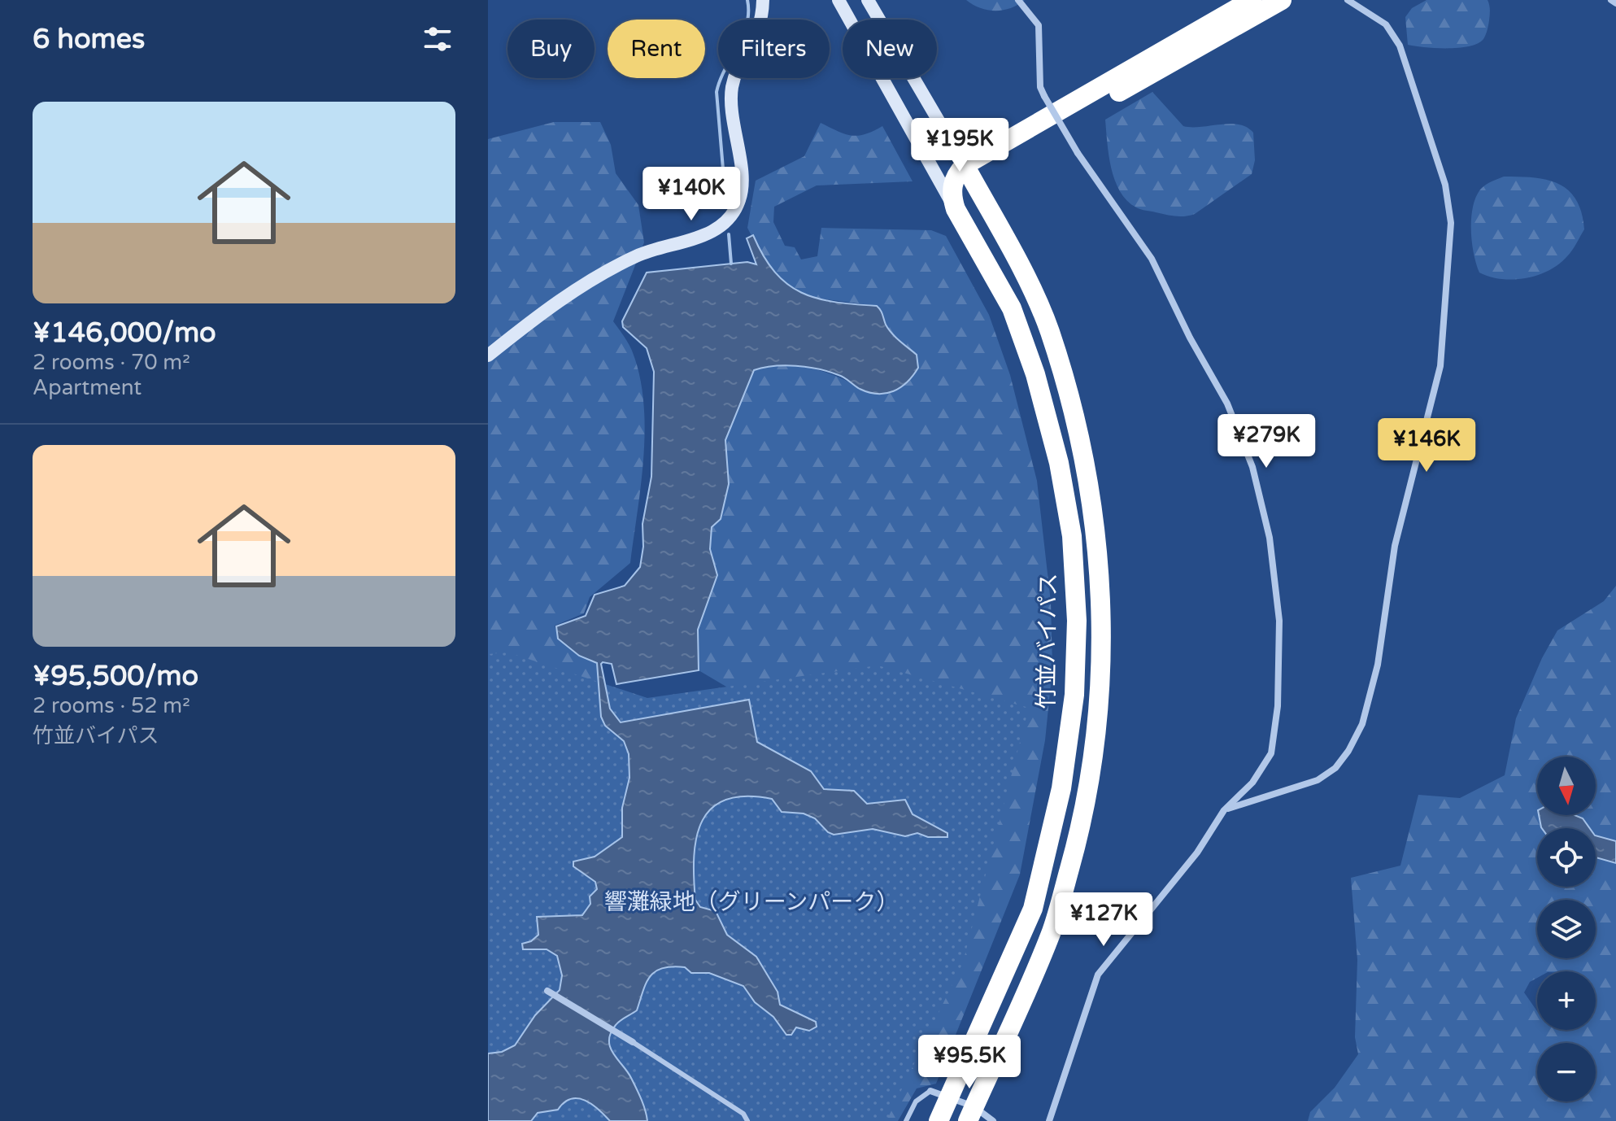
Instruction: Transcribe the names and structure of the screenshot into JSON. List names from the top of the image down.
{
  "streets": {
    "highway": ["竹並バイパス"]
  },
  "parks": ["響灘緑地（グリーンパーク）"],
  "north": "bottom",
  "page": {
    "heading": "6 homes",
    "chip": [
      "Buy",
      "Rent",
      "Filters",
      "New"
    ],
    "list": [
      {
        "name": "¥146,000/mo",
        "note": "2 rooms · 70 m² · Apartment"
      },
      {
        "name": "¥95,500/mo",
        "note": "2 rooms · 52 m² · 竹並バイパス"
      }
    ],
    "price": [
      "¥195K",
      "¥140K",
      "¥279K",
      "¥146K",
      "¥127K",
      "¥95.5K"
    ],
    "map_buttons": ["+", "−"]
  }
}
